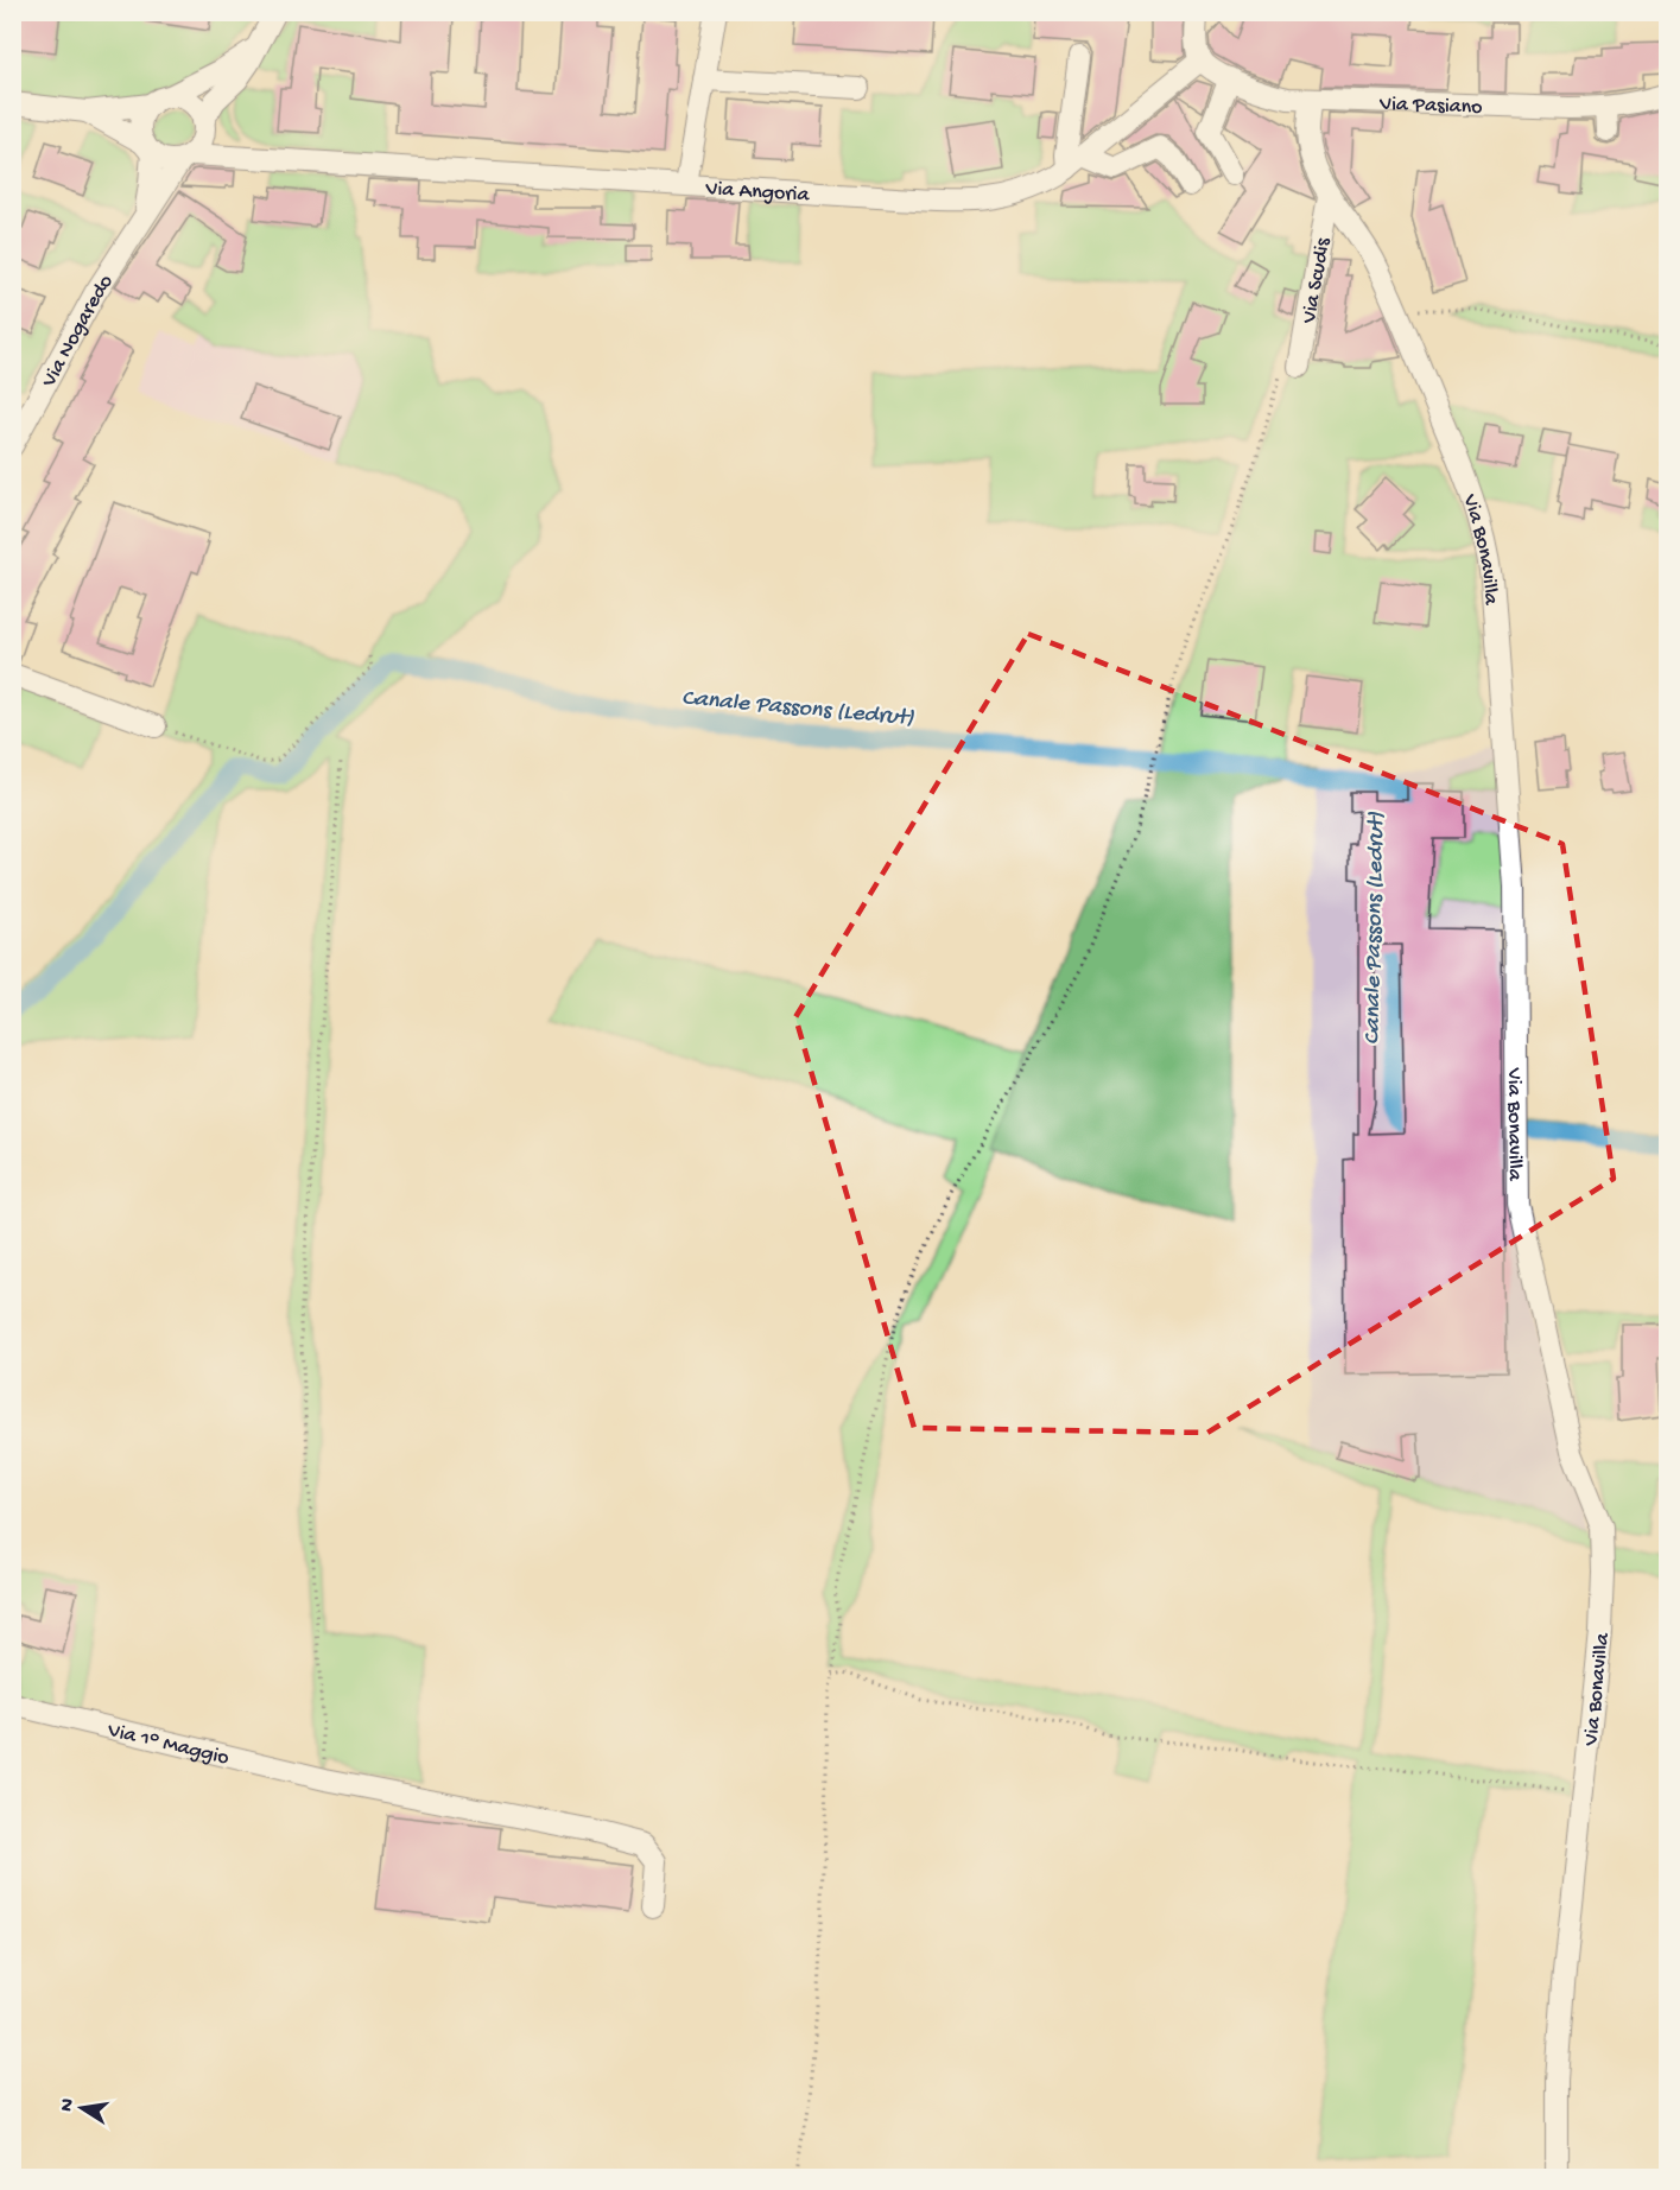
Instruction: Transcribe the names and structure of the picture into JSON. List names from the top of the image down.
{
  "streets": {
    "street": [
      "Via Pasiano",
      "Via Angoria",
      "Via Scudis",
      "Via Nogaredo",
      "Via Bonavilla",
      "Via 1° Maggio"
    ]
  },
  "crossings": [
    ["Via Pasiano", "Via Angoria"],
    ["Via Pasiano", "Via Bonavilla"],
    ["Via Angoria", "Via Nogaredo"],
    ["Via Scudis", "Via Bonavilla"]
  ],
  "water": ["Canale Passons (Ledrut)"],
  "north": "left"
}
